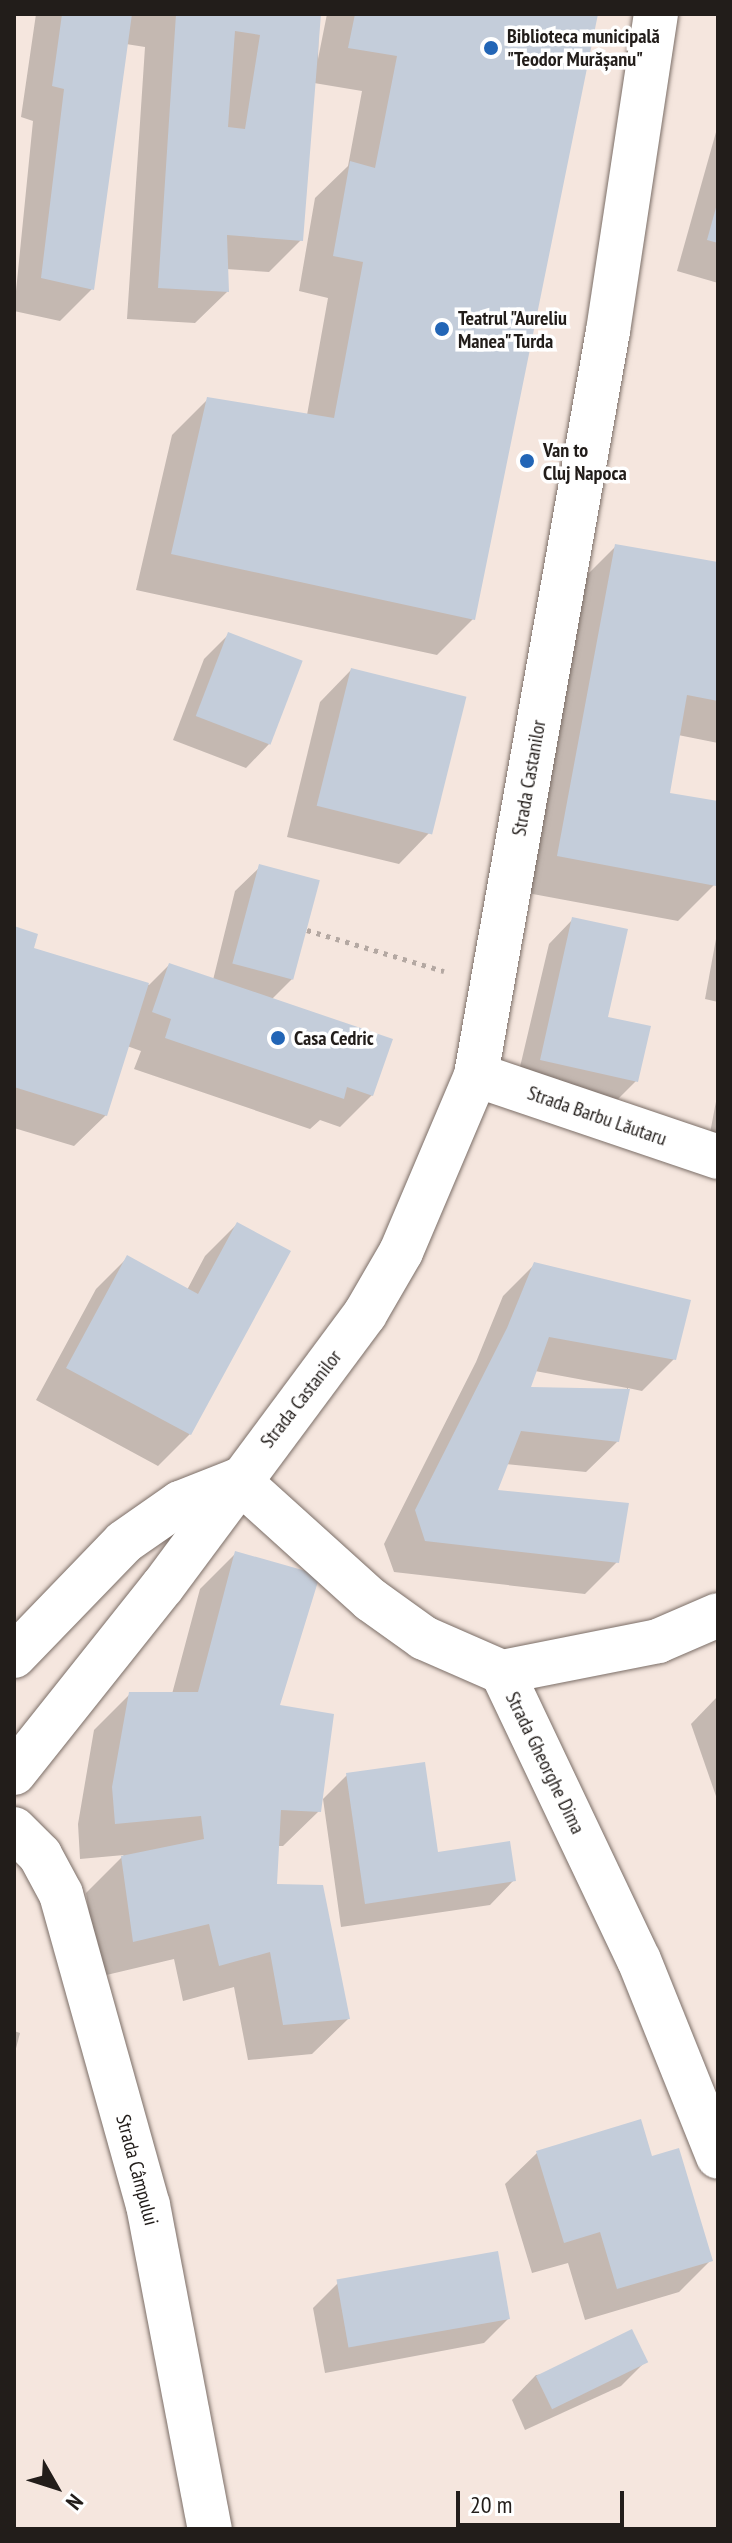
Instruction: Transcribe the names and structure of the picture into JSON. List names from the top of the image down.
{
  "streets": {
    "main road": [
      "Strada Castanilor",
      "Strada Barbu Lăutaru",
      "Strada Gheorghe Dima",
      "Strada Câmpului"
    ]
  },
  "crossings": [
    ["Strada Castanilor", "Strada Barbu Lăutaru"],
    ["Strada Castanilor", "Strada Gheorghe Dima"]
  ],
  "places": [
    "Biblioteca municipală \"Teodor Murășanu\"",
    "Teatrul \"Aureliu Manea\" Turda",
    "Van to Cluj Napoca",
    "Casa Cedric"
  ],
  "scale_bar": "20 m",
  "north": "bottom right"
}
